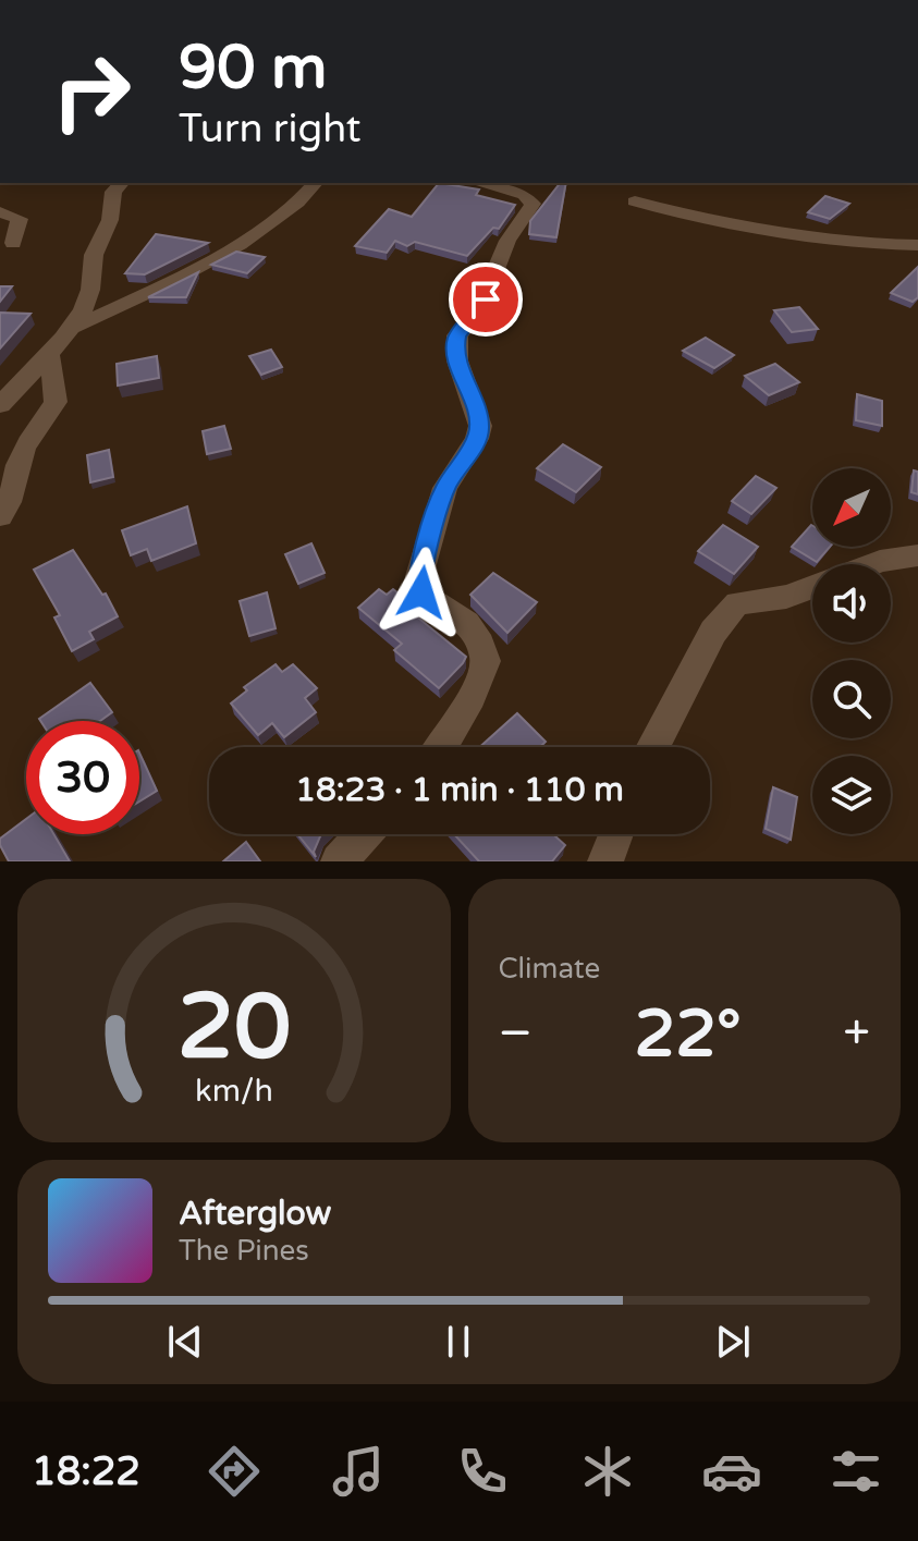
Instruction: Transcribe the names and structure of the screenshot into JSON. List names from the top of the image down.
{
  "north": "bottom left",
  "page": {
    "turn": ["90 m", "Turn right"],
    "limit": "30",
    "trip": "18:23 · 1 min · 110 m",
    "tile": "Climate",
    "heat": ["−", "22°", "+"],
    "song": ["Afterglow", "The Pines"],
    "tabs": "18:22",
    "gauge": ["20", "km/h"]
  }
}
